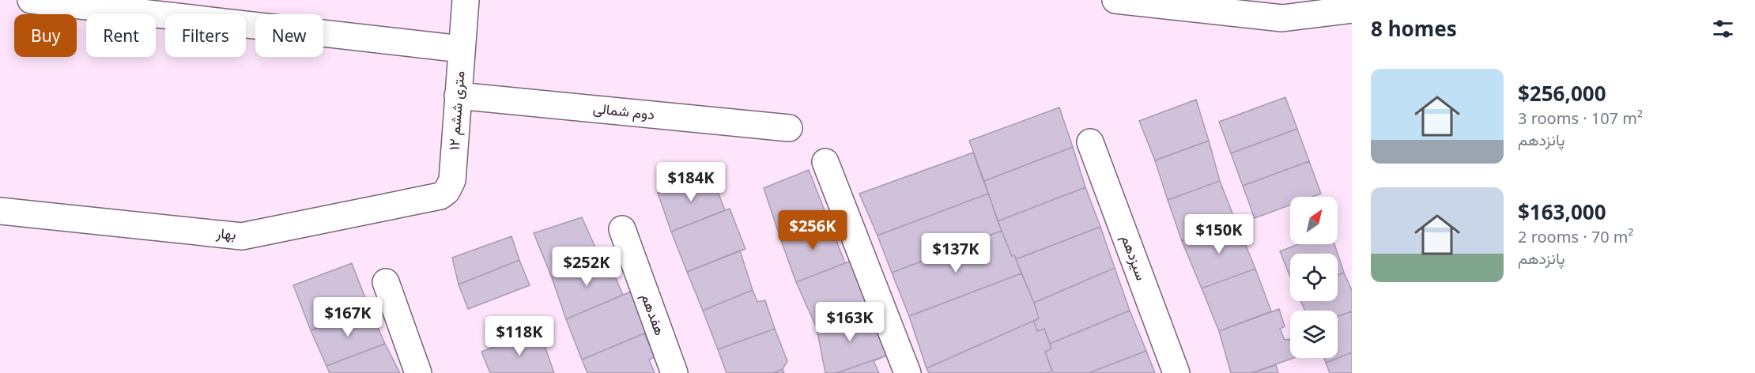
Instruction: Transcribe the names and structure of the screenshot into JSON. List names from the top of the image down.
{
  "streets": {
    "street": [
      "۱۲ متری ششم",
      "دوم شمالی",
      "بهار",
      "سیزدهم",
      "هفدهم"
    ]
  },
  "crossings": [
    ["۱۲ متری ششم", "دوم شمالی"],
    ["۱۲ متری ششم", "بهار"]
  ],
  "north": "top right",
  "page": {
    "heading": "8 homes",
    "chip": [
      "Buy",
      "Rent",
      "Filters",
      "New"
    ],
    "list": [
      {
        "name": "$256,000",
        "note": "3 rooms · 107 m² · پانزدهم"
      },
      {
        "name": "$163,000",
        "note": "2 rooms · 70 m² · پانزدهم"
      }
    ],
    "price": [
      "$184K",
      "$256K",
      "$150K",
      "$137K",
      "$252K",
      "$167K",
      "$163K",
      "$118K"
    ]
  }
}
